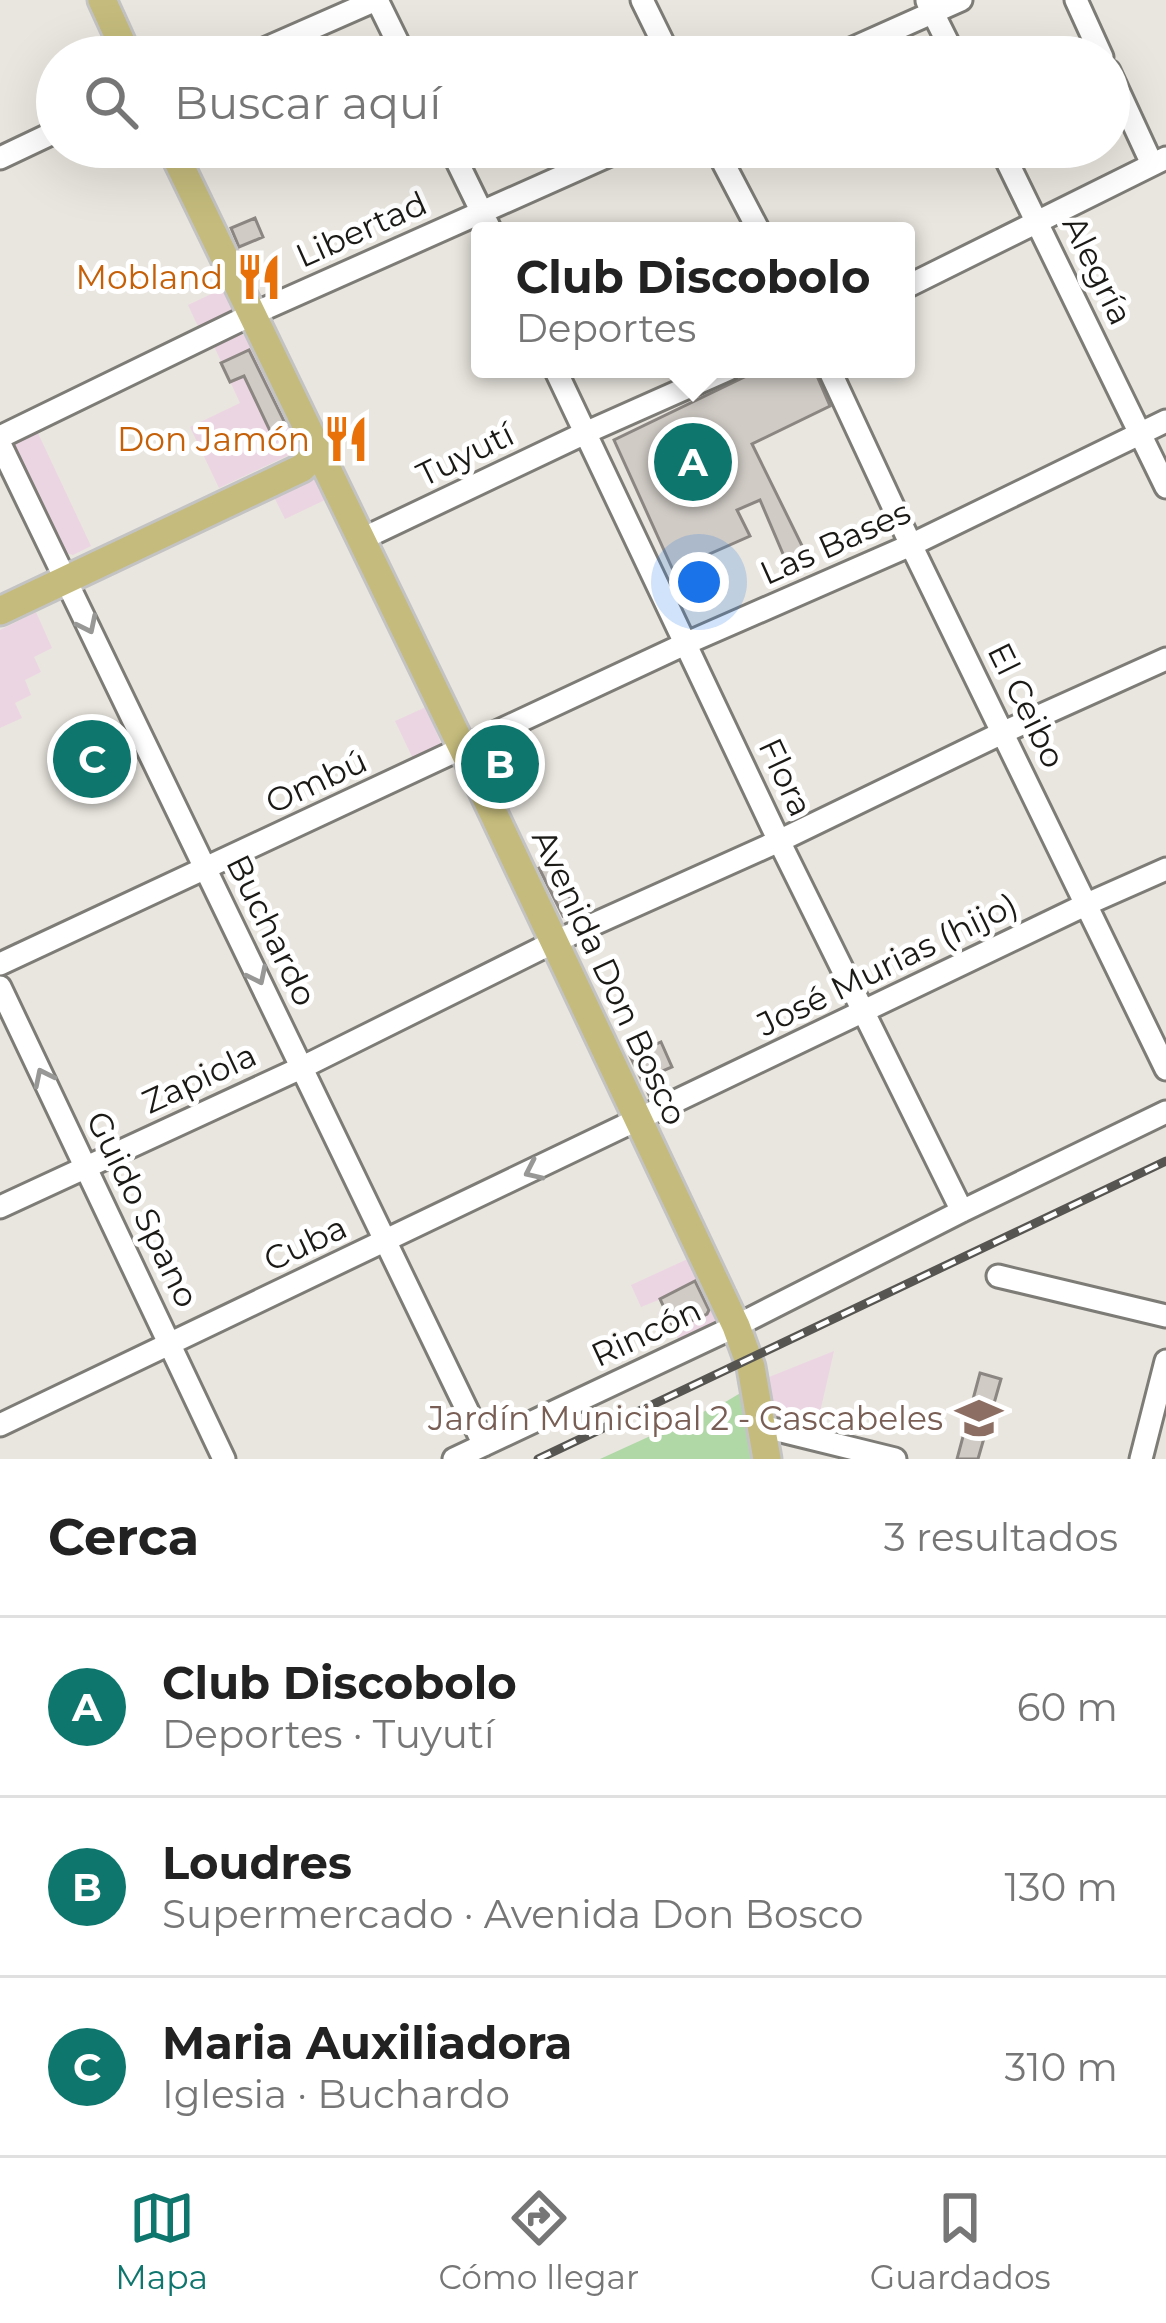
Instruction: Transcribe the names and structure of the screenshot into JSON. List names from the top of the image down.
{
  "streets": {
    "main road": ["Avenida Don Bosco"],
    "street": [
      "Libertad",
      "Alegría",
      "Tuyutí",
      "Las Bases",
      "El Ceibo",
      "Flora",
      "Ombú",
      "Buchardo",
      "José Murias (hijo)",
      "Zapiola",
      "Guido Spano",
      "Cuba",
      "Rincón"
    ]
  },
  "crossings": [
    ["Libertad", "Buchardo"],
    ["Libertad", "Avenida Don Bosco"],
    ["Alegría", "Las Bases"],
    ["Tuyutí", "Flora"],
    ["Tuyutí", "Avenida Don Bosco"],
    ["Las Bases", "El Ceibo"],
    ["Las Bases", "Flora"],
    ["Las Bases", "Ombú"],
    ["Las Bases", "Avenida Don Bosco"],
    ["El Ceibo", "José Murias (hijo)"],
    ["El Ceibo", "Zapiola"],
    ["Flora", "José Murias (hijo)"],
    ["Flora", "Zapiola"],
    ["Flora", "Rincón"],
    ["Ombú", "Buchardo"],
    ["Ombú", "Avenida Don Bosco"],
    ["Buchardo", "Zapiola"],
    ["Buchardo", "Cuba"],
    ["Buchardo", "Rincón"],
    ["José Murias (hijo)", "Avenida Don Bosco"],
    ["José Murias (hijo)", "Cuba"],
    ["Avenida Don Bosco", "Zapiola"],
    ["Avenida Don Bosco", "Cuba"],
    ["Avenida Don Bosco", "Rincón"],
    ["Zapiola", "Guido Spano"],
    ["Guido Spano", "Cuba"]
  ],
  "one_way": ["Buchardo", "Guido Spano", "Cuba"],
  "places": {
    "restaurant": ["Mobland", "Don Jamón"],
    "school or university": ["Jardín Municipal 2 - Cascabeles"]
  },
  "page": {
    "search": "Buscar aquí",
    "popup": ["Club Discobolo", "Deportes"],
    "pins": ["A", "C", "B"],
    "heading": ["Cerca", "3 resultados"],
    "list": [
      {
        "mark": "A",
        "name": "Club Discobolo",
        "note": "Deportes · Tuyutí",
        "value": "60 m"
      },
      {
        "mark": "B",
        "name": "Loudres",
        "note": "Supermercado · Avenida Don Bosco",
        "value": "130 m"
      },
      {
        "mark": "C",
        "name": "Maria Auxiliadora",
        "note": "Iglesia · Buchardo",
        "value": "310 m"
      }
    ],
    "nav": ["Mapa", "Cómo llegar", "Guardados"]
  }
}
